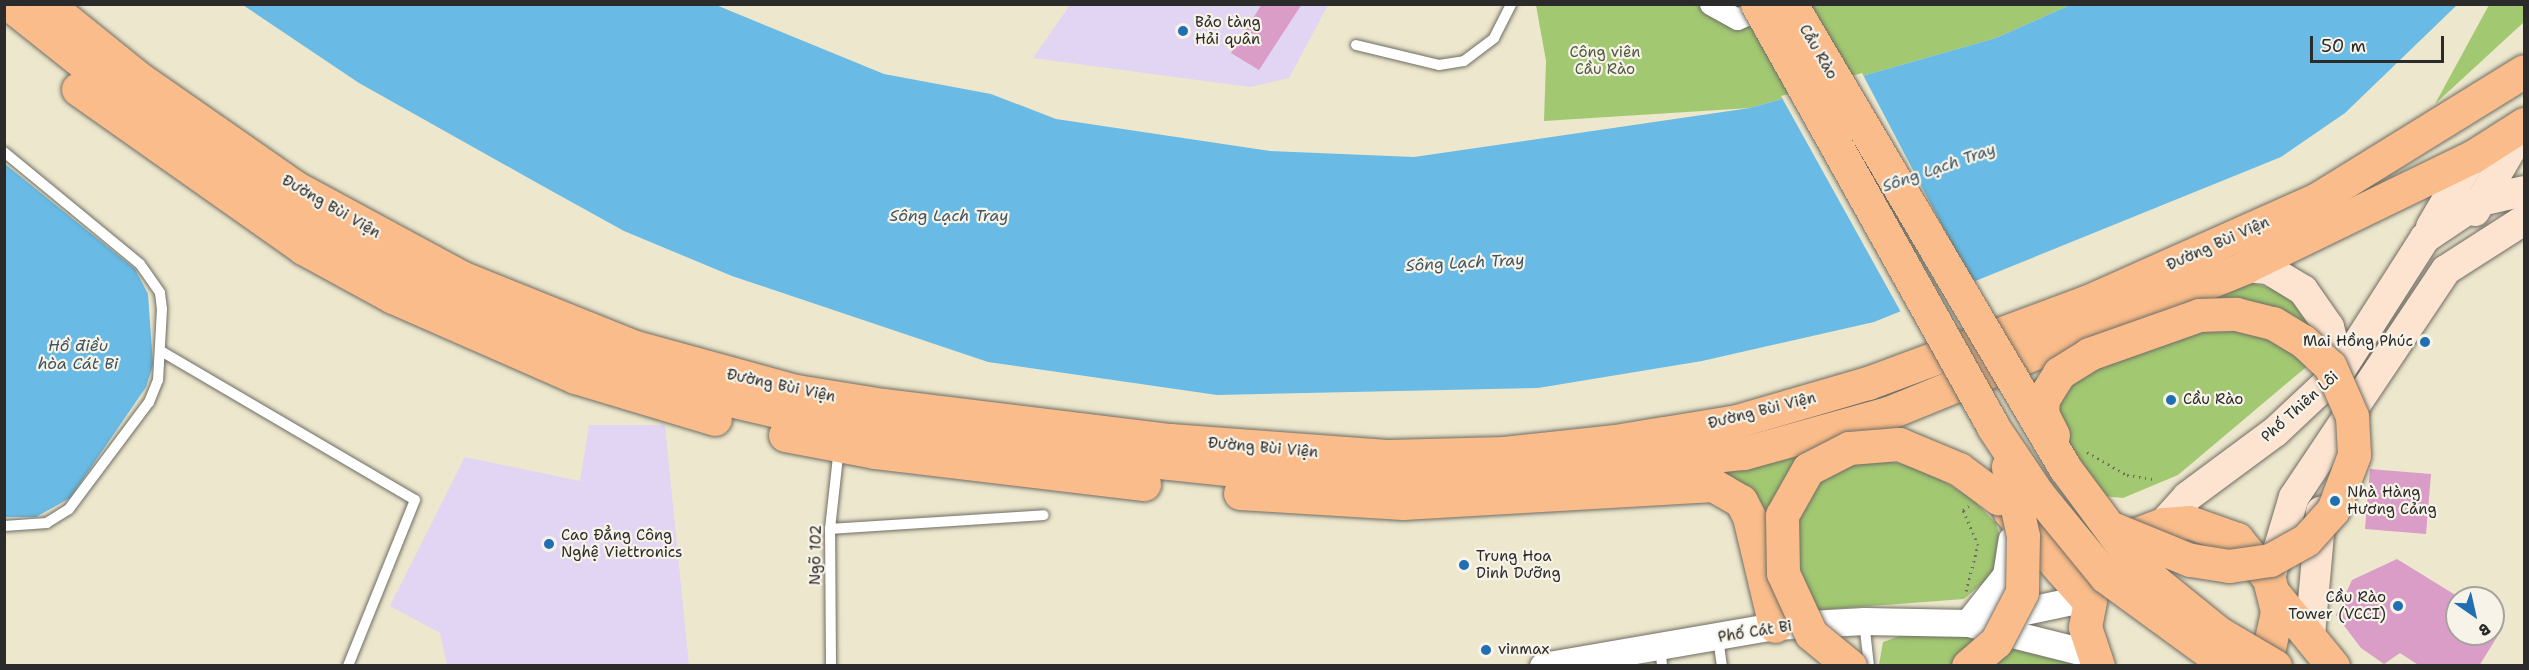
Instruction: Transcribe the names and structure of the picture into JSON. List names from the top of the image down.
{
  "streets": {
    "main road": ["Cầu Rào", "Đường Bùi Viện", "Phố Thiên Lôi"],
    "street": ["Phố Cát Bi"],
    "lane": ["Ngõ 102"]
  },
  "crossings": [
    ["Đường Bùi Viện", "Ngõ 102"],
    ["Đường Bùi Viện", "Phố Cát Bi"]
  ],
  "water": ["Sông Lạch Tray", "Hồ điều hòa Cát Bi"],
  "parks": ["Công viên Cầu Rào"],
  "places": [
    "Bảo tàng Hải quân",
    "Mai Hồng Phúc",
    "Cầu Rào",
    "Nhà Hàng Hương Cảng",
    "Cao Đẳng Công Nghệ Viettronics",
    "Trung Hoa Dinh Dưỡng",
    "Cầu Rào Tower (VCCI)",
    "vinmax"
  ],
  "scale_bar": "50 m",
  "north": "bottom right"
}
